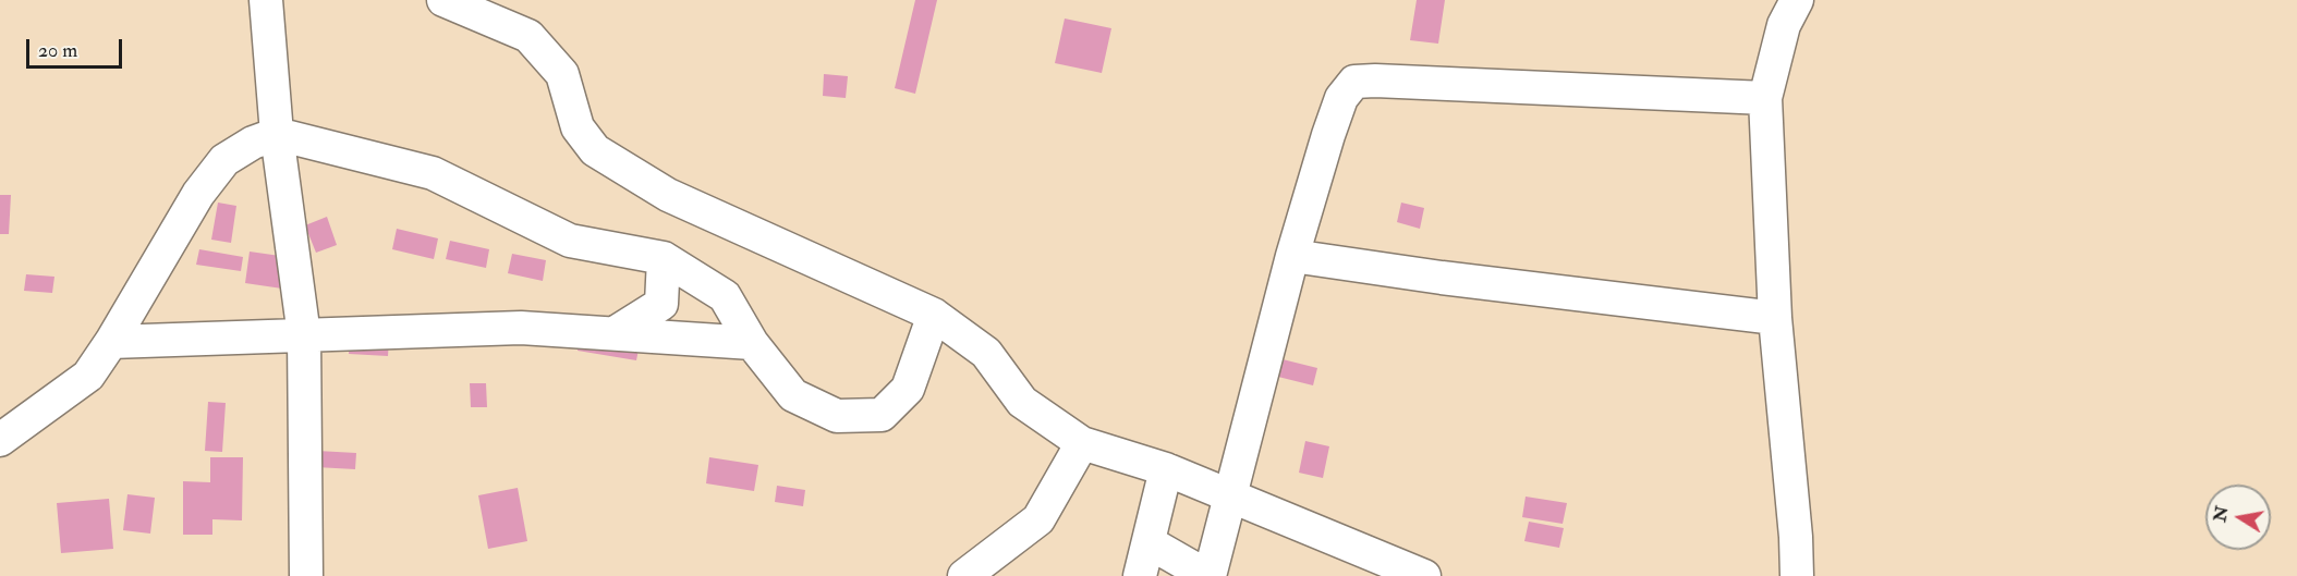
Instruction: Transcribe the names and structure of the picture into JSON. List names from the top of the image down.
{
  "scale_bar": "20 m",
  "north": "left"
}
